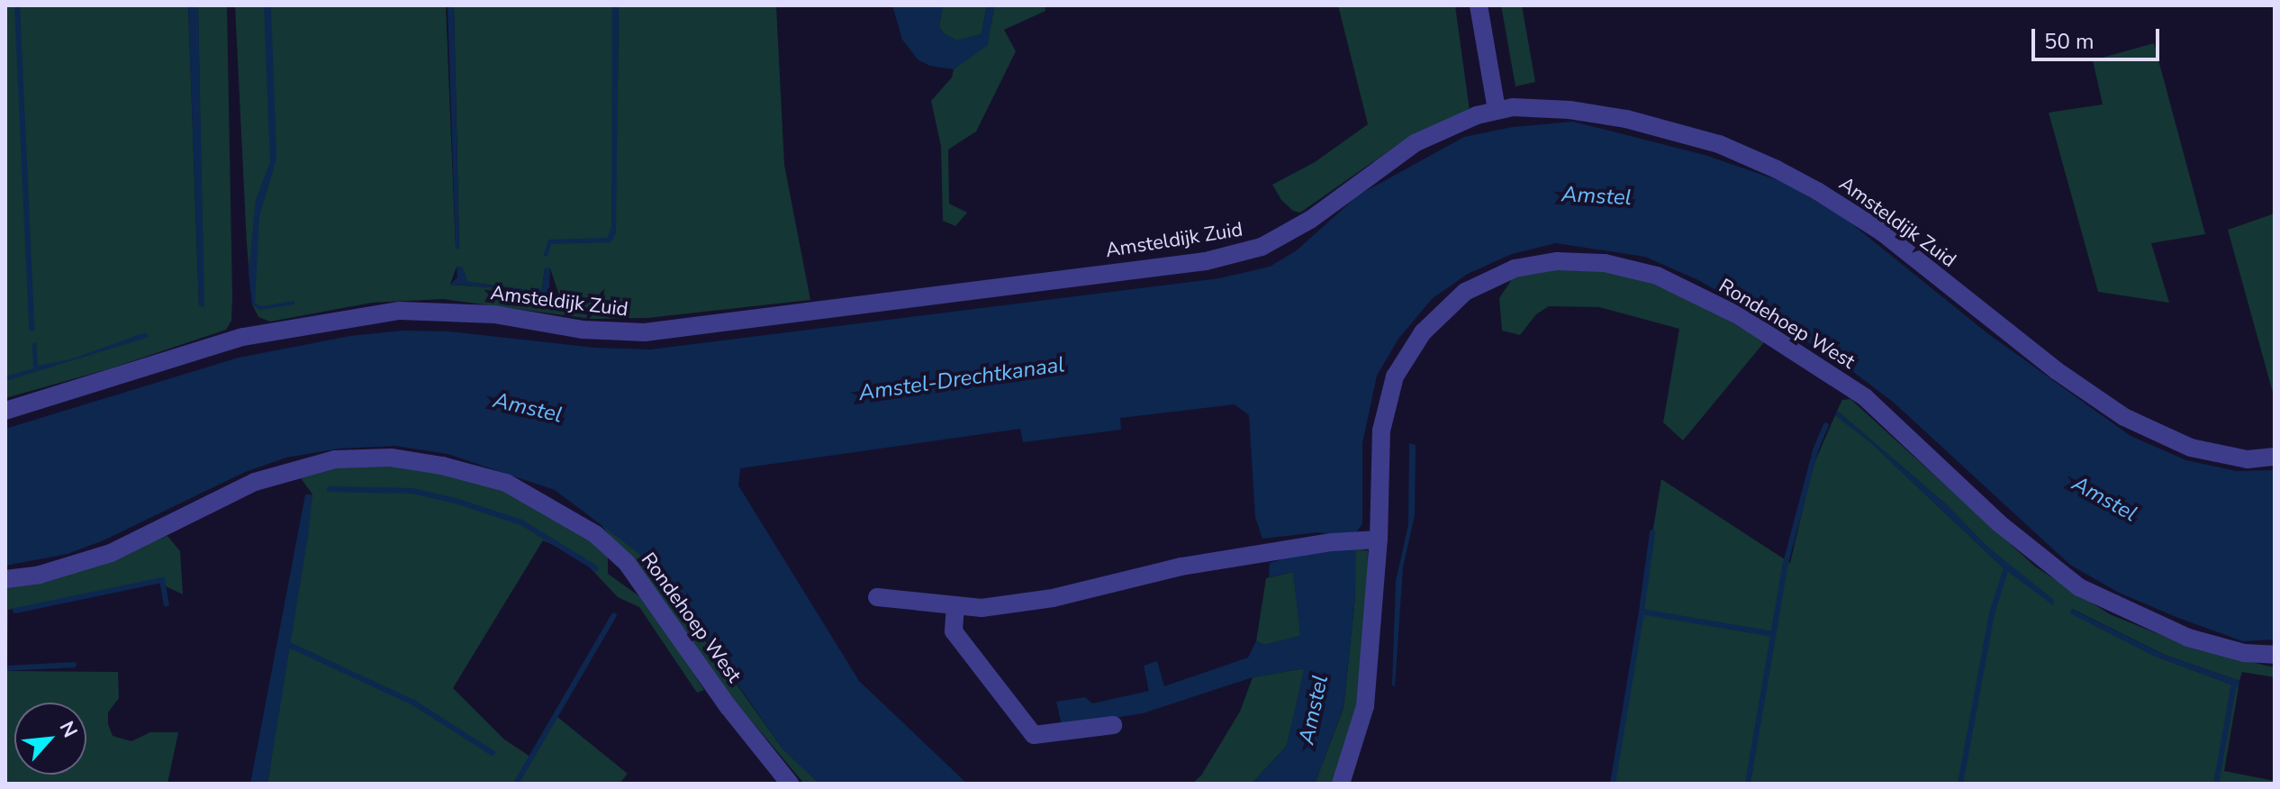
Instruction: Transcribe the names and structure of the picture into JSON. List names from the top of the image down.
{
  "streets": {
    "street": ["Amsteldijk Zuid", "Rondehoep West"]
  },
  "water": ["Amstel", "Amstel-Drechtkanaal"],
  "scale_bar": "50 m",
  "north": "top right"
}
